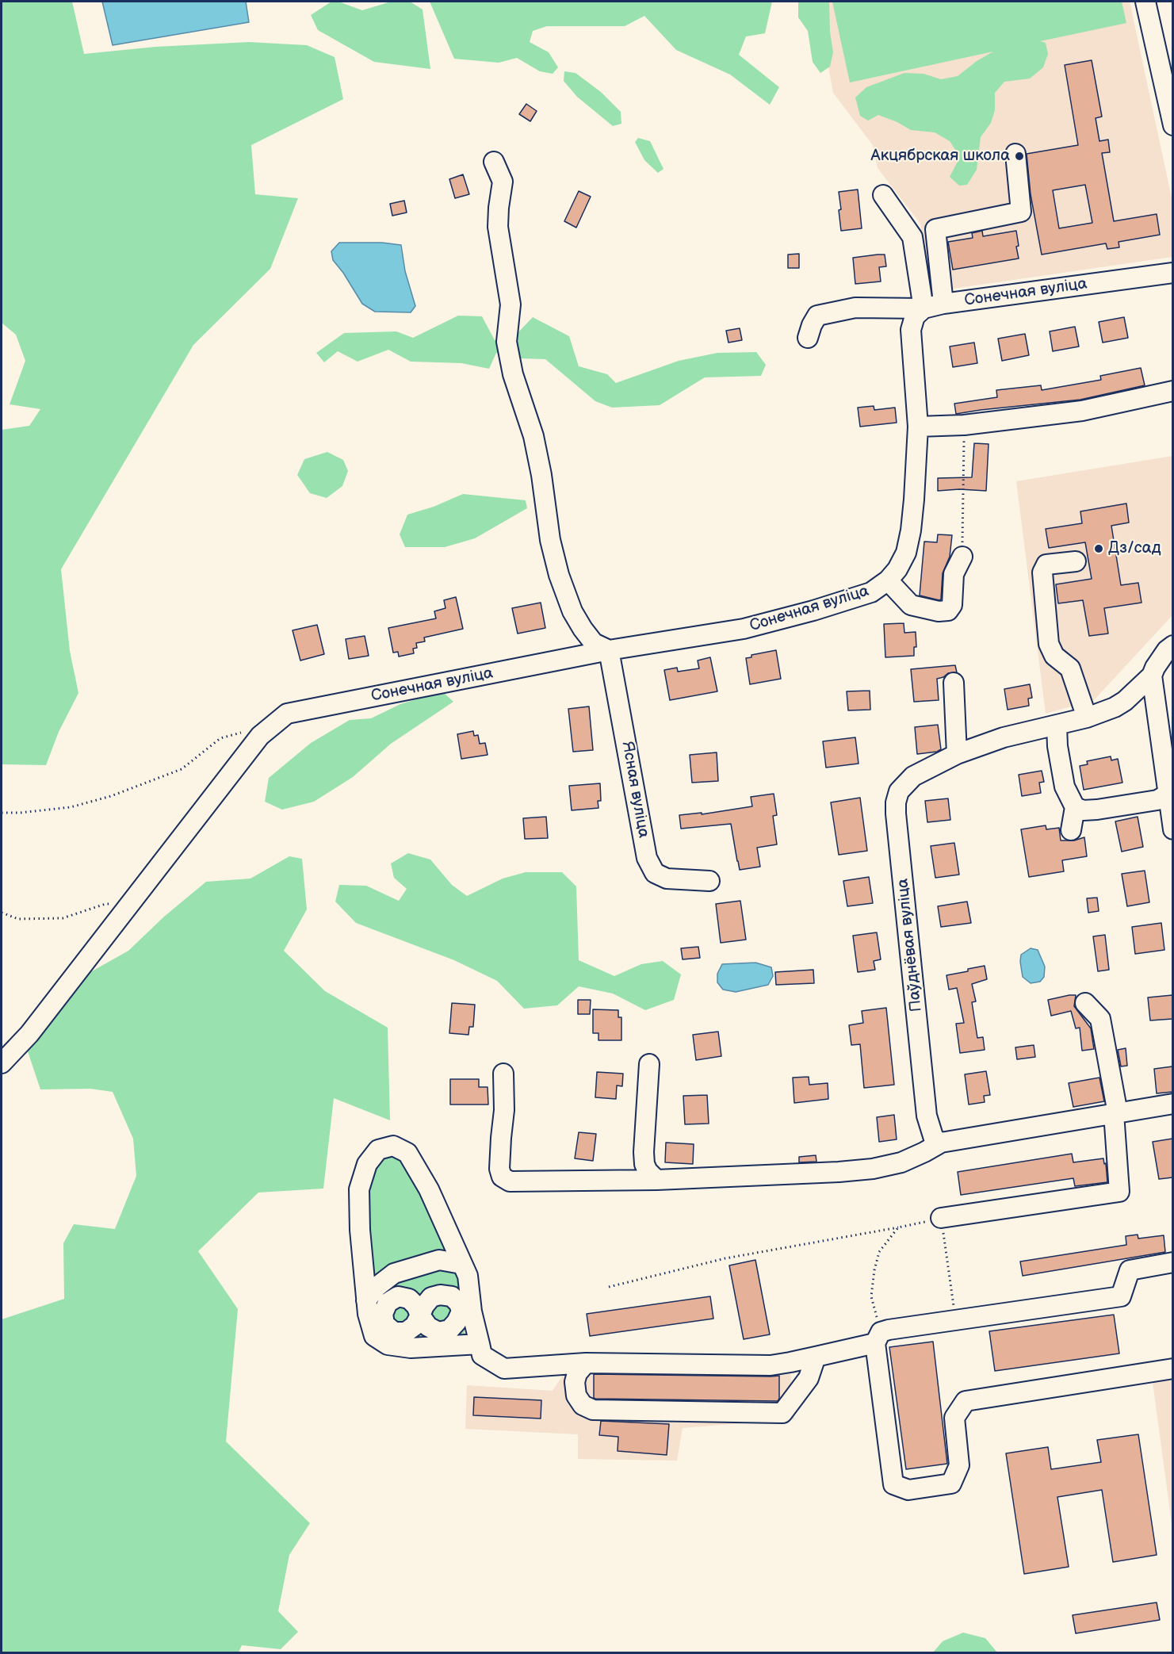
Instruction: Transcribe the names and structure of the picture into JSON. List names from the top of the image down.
{
  "streets": {
    "street": ["Сонечная вуліца", "Ясная вуліца", "Паўднёвая вуліца"]
  },
  "crossings": [
    ["Сонечная вуліца", "Ясная вуліца"]
  ],
  "places": ["Акцябрская школа", "Дз/сад"]
}
